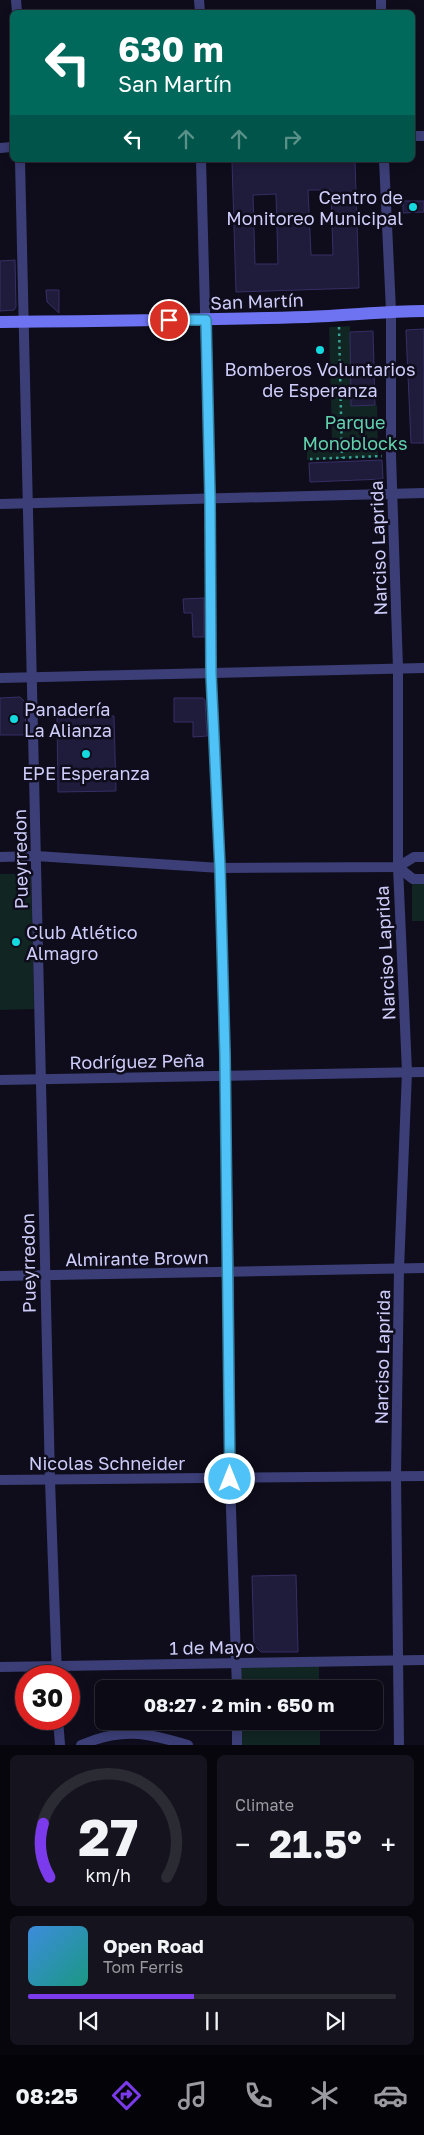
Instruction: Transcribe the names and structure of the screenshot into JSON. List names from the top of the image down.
{
  "streets": {
    "main road": ["San Martín"],
    "street": [
      "Narciso Laprida",
      "Pueyrredon",
      "Rodríguez Peña",
      "Almirante Brown",
      "Nicolas Schneider",
      "1 de Mayo"
    ]
  },
  "crossings": [
    ["San Martín", "Narciso Laprida"],
    ["San Martín", "Pueyrredon"],
    ["Narciso Laprida", "Rodríguez Peña"],
    ["Narciso Laprida", "Almirante Brown"],
    ["Narciso Laprida", "Nicolas Schneider"],
    ["Narciso Laprida", "1 de Mayo"],
    ["Pueyrredon", "Rodríguez Peña"],
    ["Pueyrredon", "Almirante Brown"],
    ["Pueyrredon", "Nicolas Schneider"]
  ],
  "parks": ["Parque Monoblocks"],
  "places": [
    "Centro de Monitoreo Municipal",
    "Bomberos Voluntarios de Esperanza",
    "Panadería La Alianza",
    "EPE Esperanza",
    "Club Atlético Almagro"
  ],
  "page": {
    "turn": ["630 m", "San Martín"],
    "limit": "30",
    "trip": "08:27 · 2 min · 650 m",
    "tile": "Climate",
    "heat": ["−", "21.5°", "+"],
    "song": ["Open Road", "Tom Ferris"],
    "tabs": "08:25",
    "gauge": ["27", "km/h"]
  }
}
